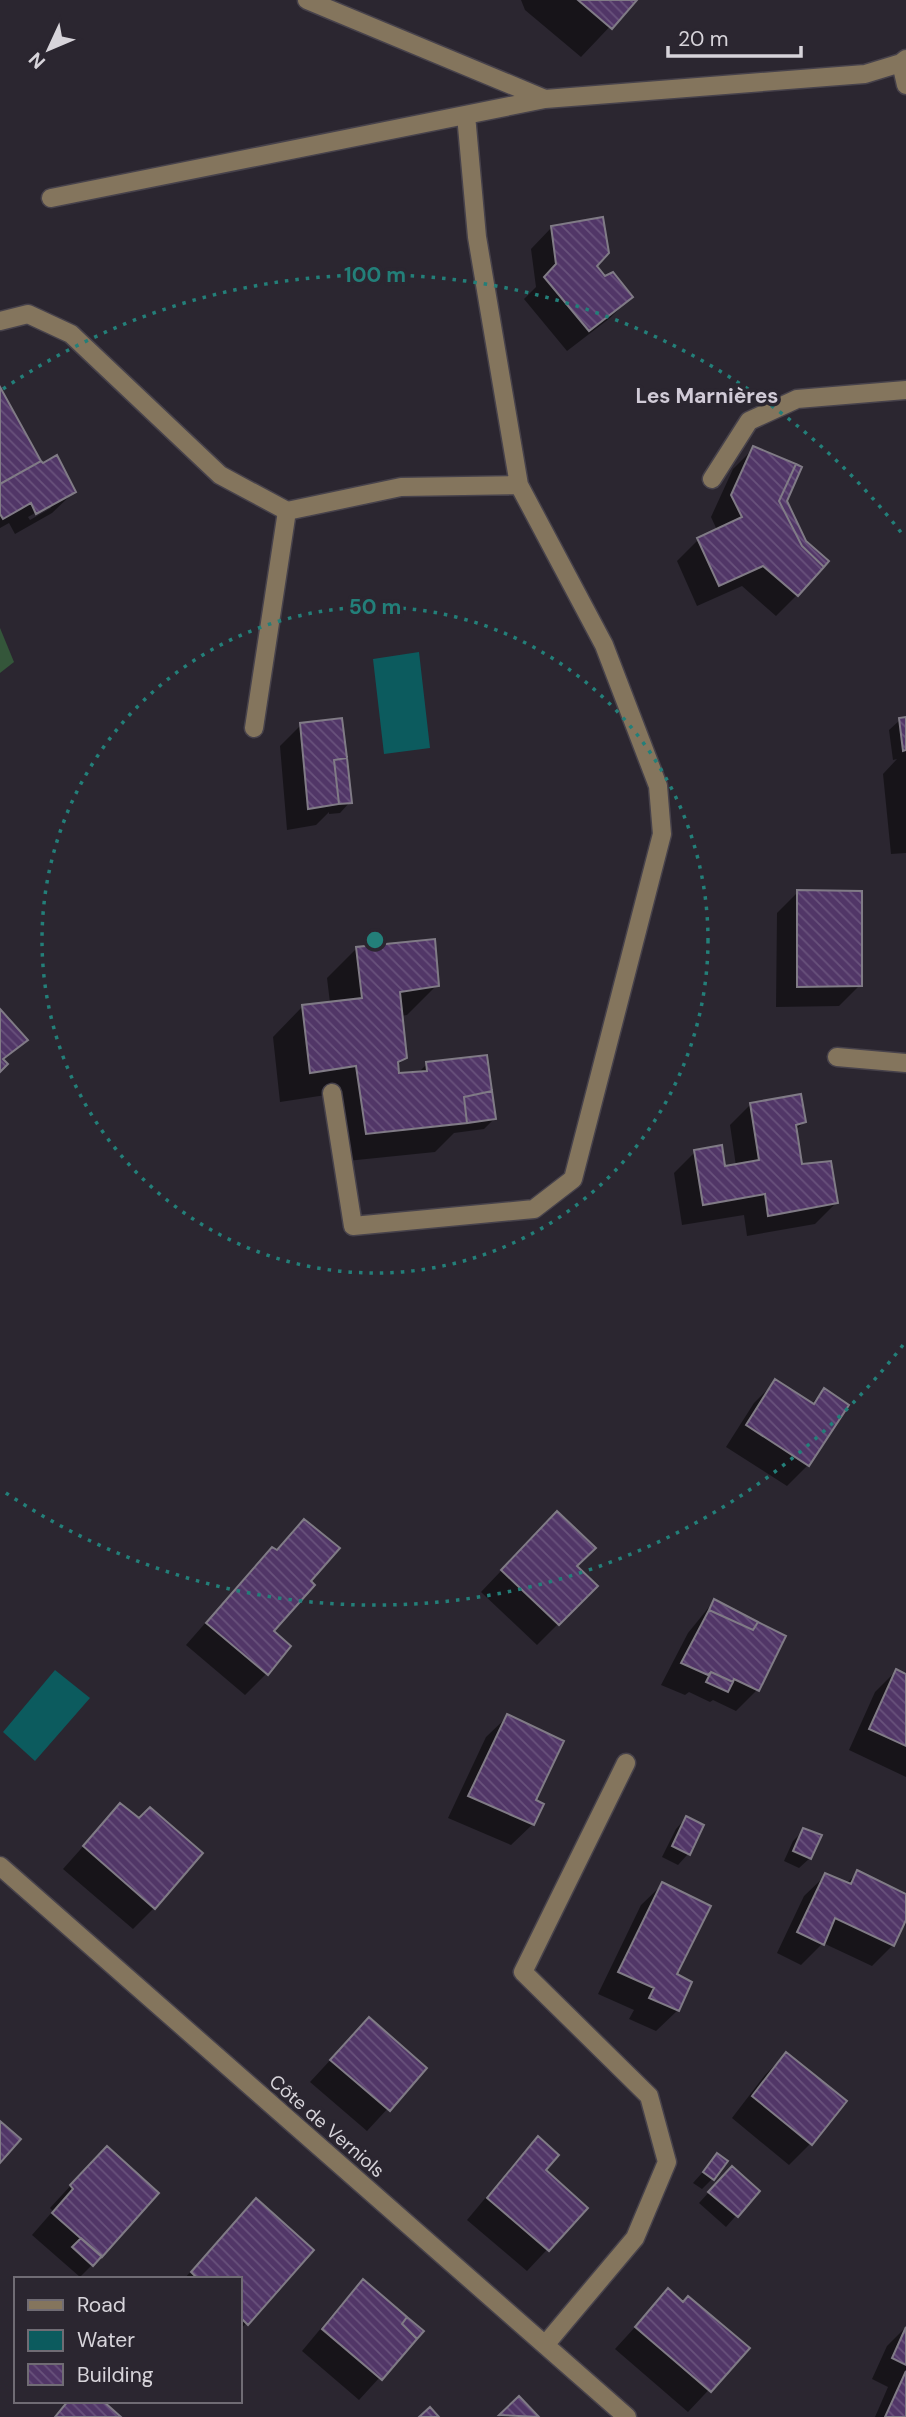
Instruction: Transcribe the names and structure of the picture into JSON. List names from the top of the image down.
{
  "streets": {
    "street": ["Côte de Verniols"]
  },
  "districts": ["Les Marnières"],
  "legend": ["Road", "Water", "Building"],
  "scale_bar": "20 m",
  "north": "bottom left",
  "rings": ["100 m", "50 m"]
}
